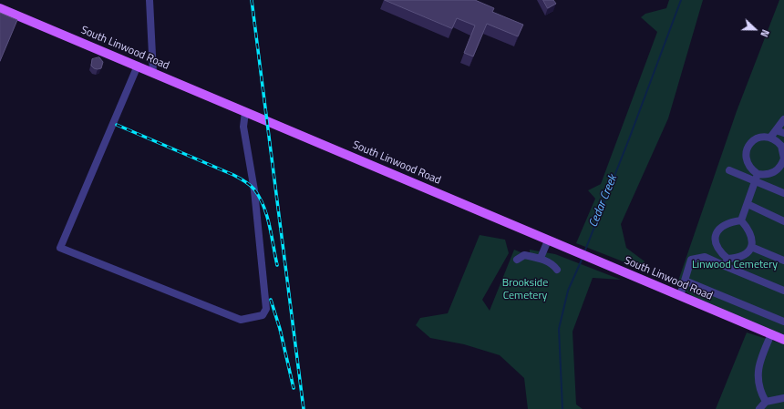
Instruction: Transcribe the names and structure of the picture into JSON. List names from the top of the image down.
{
  "streets": {
    "main road": ["South Linwood Road"]
  },
  "water": ["Cedar Creek"],
  "parks": ["Linwood Cemetery", "Brookside Cemetery"],
  "north": "right"
}
